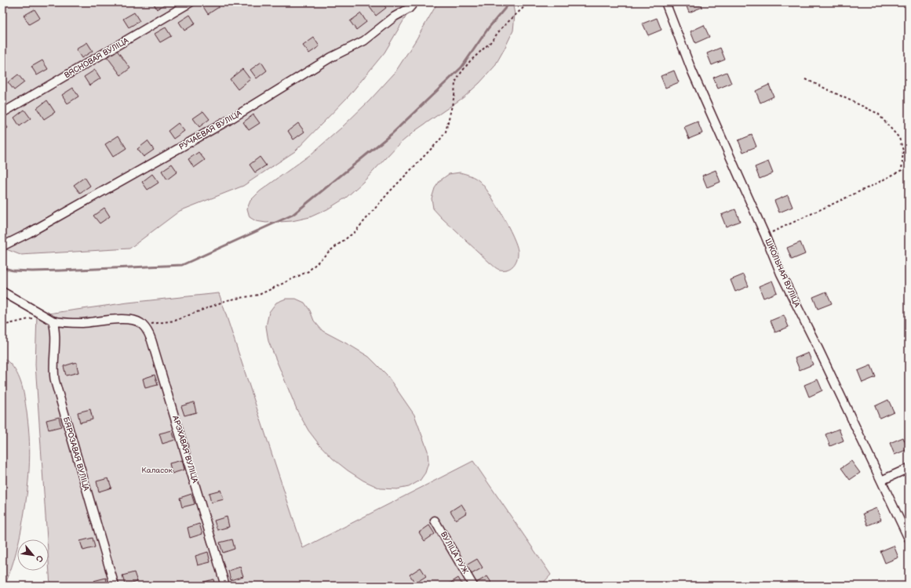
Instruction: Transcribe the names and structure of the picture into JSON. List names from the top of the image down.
{
  "streets": {
    "street": [
      "ВЯСНОВАЯ ВУЛІЦА",
      "РУЧАЁВАЯ ВУЛІЦА",
      "ШКОЛЬНАЯ ВУЛІЦА",
      "АРЭХАВАЯ ВУЛІЦА",
      "БЯРОЗАВАЯ ВУЛІЦА",
      "ВУЛІЦА РУЖ"
    ]
  },
  "crossings": [
    ["АРЭХАВАЯ ВУЛІЦА", "БЯРОЗАВАЯ ВУЛІЦА"]
  ],
  "parks": ["Каласок"],
  "north": "bottom right"
}
